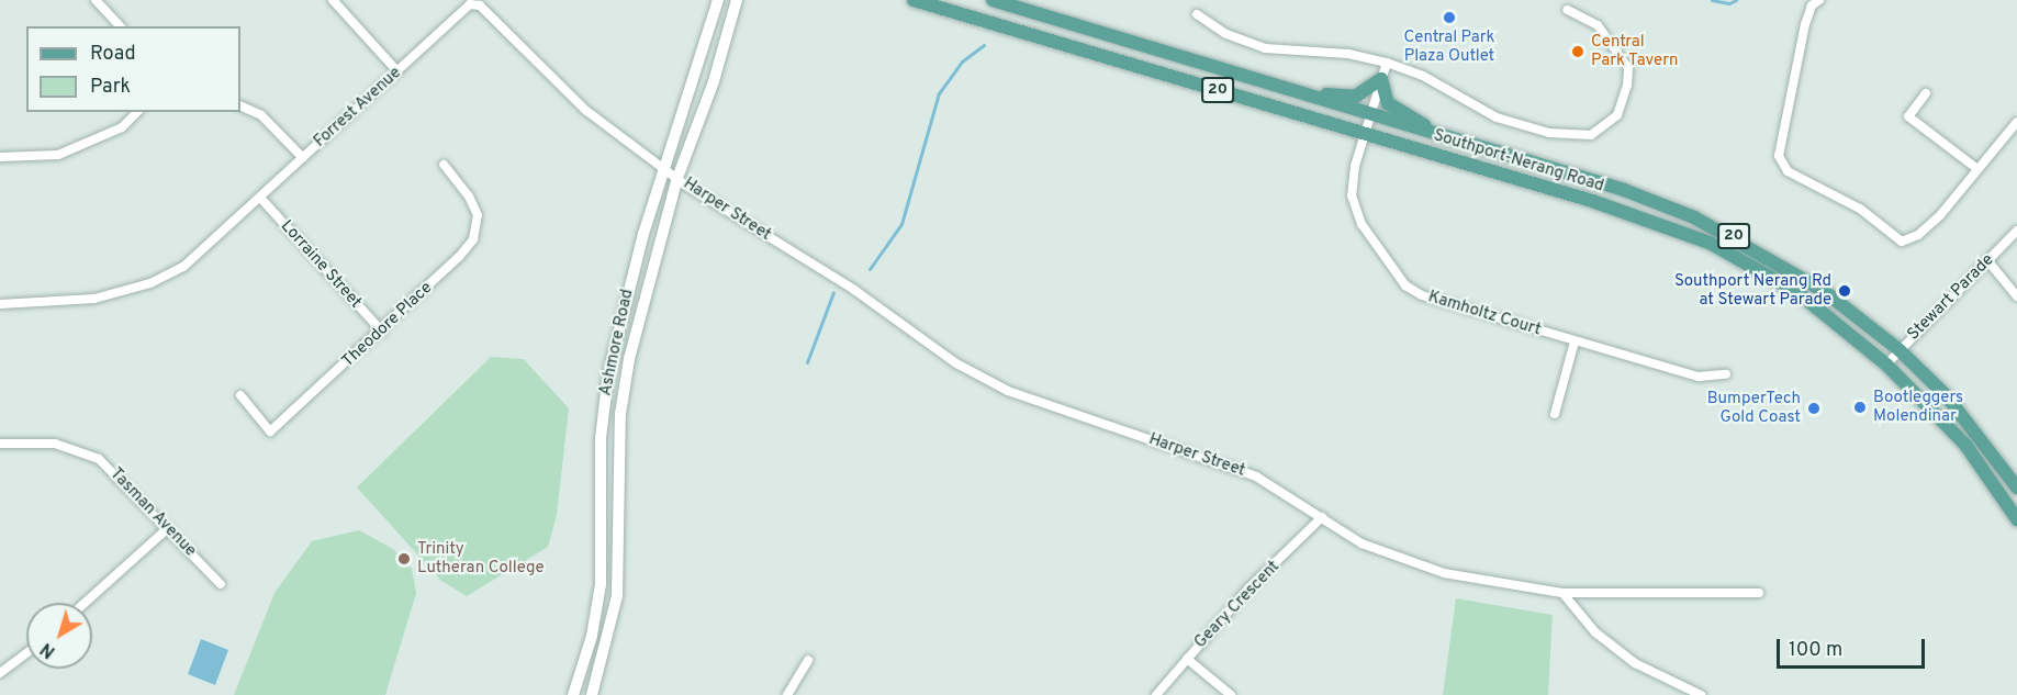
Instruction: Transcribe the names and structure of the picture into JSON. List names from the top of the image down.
{
  "streets": {
    "main road": ["20", "Southport-Nerang Road", "Ashmore Road"],
    "street": [
      "Forrest Avenue",
      "Harper Street",
      "Lorraine Street",
      "Stewart Parade",
      "Kamholtz Court",
      "Theodore Place",
      "Tasman Avenue",
      "Geary Crescent"
    ]
  },
  "crossings": [
    ["Forrest Avenue", "Harper Street"],
    ["Forrest Avenue", "Lorraine Street"],
    ["Forrest Avenue", "Ashmore Road"],
    ["Southport-Nerang Road", "Stewart Parade"],
    ["Southport-Nerang Road", "Kamholtz Court"],
    ["Harper Street", "Ashmore Road"],
    ["Harper Street", "Geary Crescent"],
    ["Lorraine Street", "Theodore Place"]
  ],
  "places": [
    "Central Park Plaza Outlet",
    "Central Park Tavern",
    "Southport Nerang Rd at Stewart Parade",
    "Bootleggers Molendinar",
    "BumperTech Gold Coast",
    "Trinity Lutheran College"
  ],
  "legend": ["Road", "Park"],
  "scale_bar": "100 m",
  "north": "bottom left"
}
